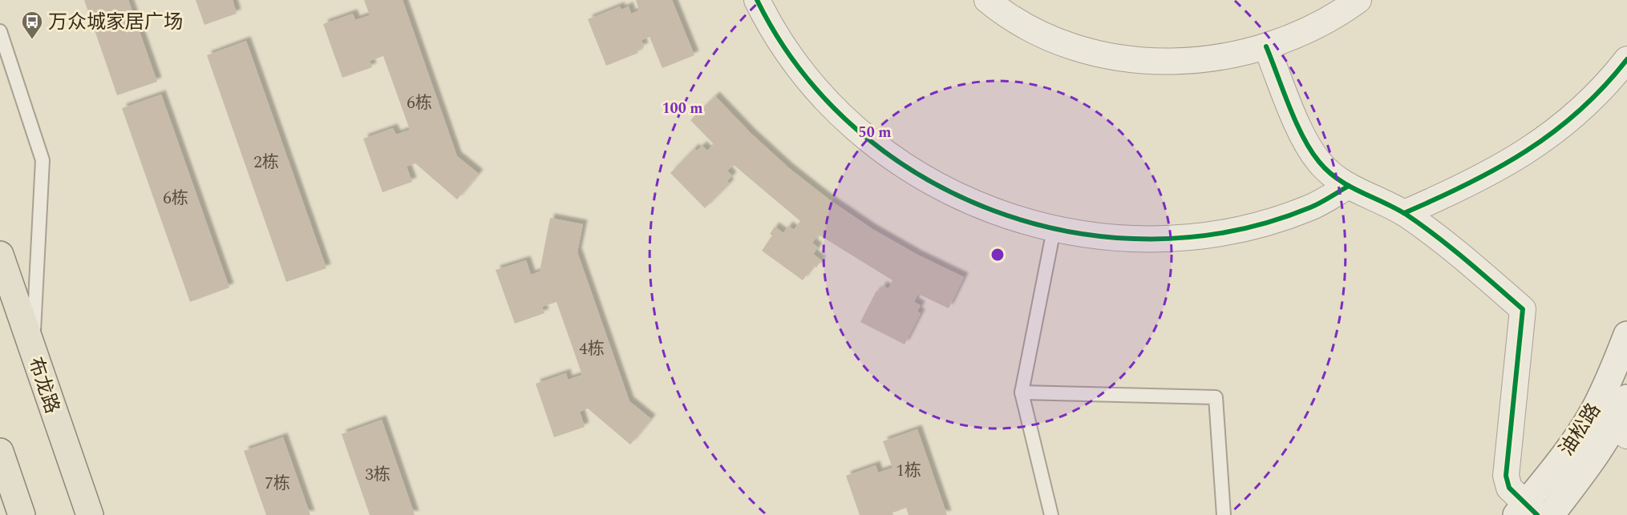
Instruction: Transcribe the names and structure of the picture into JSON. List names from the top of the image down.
{
  "streets": {
    "main road": ["布龙路", "油松路"]
  },
  "places": {
    "bus stop": ["万众城家居广场"]
  },
  "house_numbers": [
    "6栋",
    "2栋",
    "6栋",
    "4栋",
    "1栋",
    "3栋",
    "7栋"
  ],
  "rings": ["100 m", "50 m"]
}
